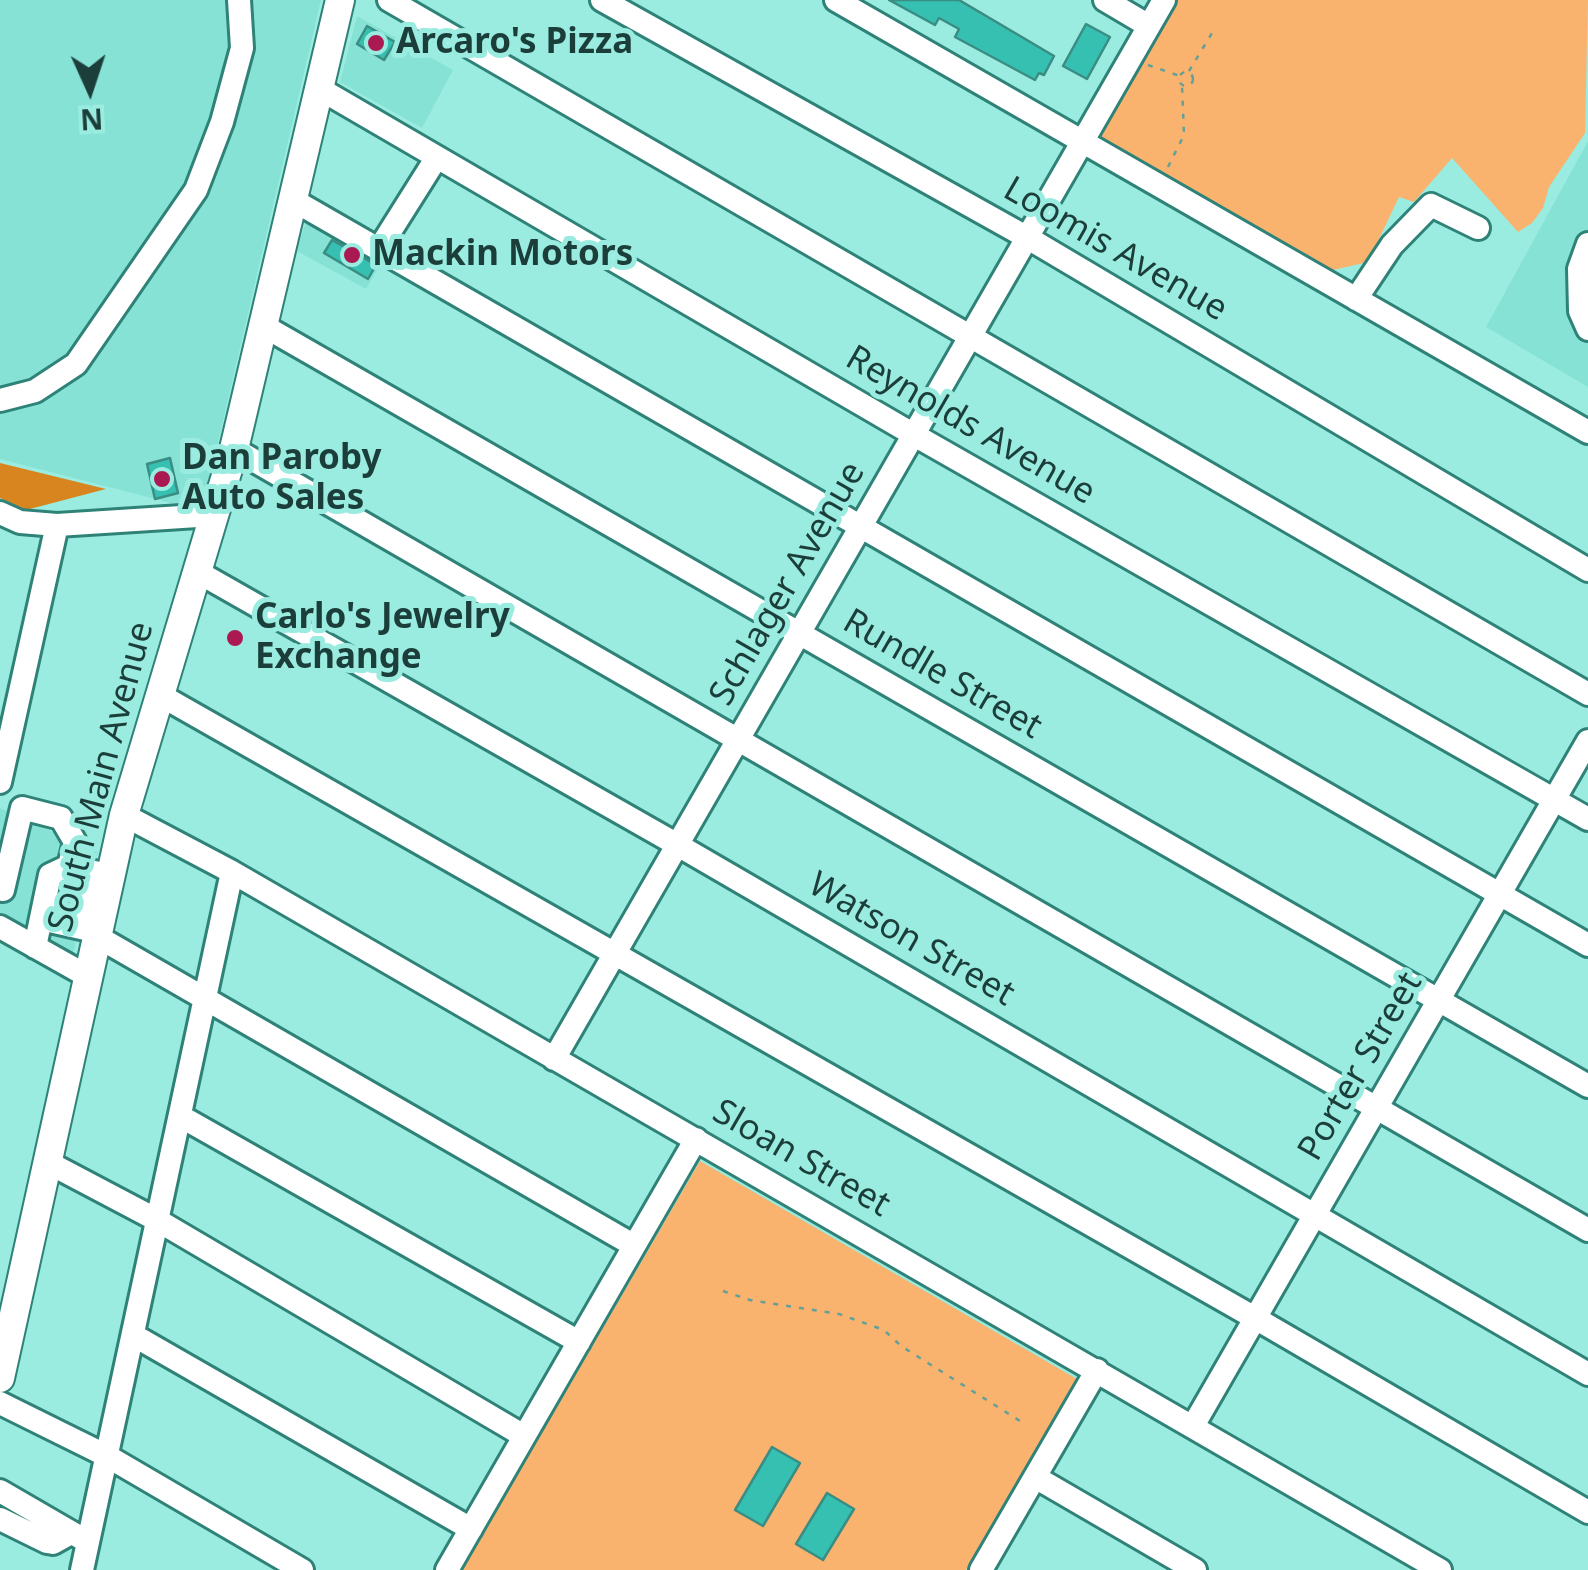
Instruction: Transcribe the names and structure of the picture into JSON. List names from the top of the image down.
{
  "streets": {
    "main road": ["South Main Avenue"],
    "street": [
      "Loomis Avenue",
      "Reynolds Avenue",
      "Schlager Avenue",
      "Rundle Street",
      "Watson Street",
      "Porter Street",
      "Sloan Street"
    ]
  },
  "crossings": [
    ["Loomis Avenue", "Schlager Avenue"],
    ["Reynolds Avenue", "Schlager Avenue"],
    ["Reynolds Avenue", "South Main Avenue"],
    ["Reynolds Avenue", "Porter Street"],
    ["Schlager Avenue", "Rundle Street"],
    ["Schlager Avenue", "Watson Street"],
    ["Schlager Avenue", "Sloan Street"],
    ["Rundle Street", "South Main Avenue"],
    ["Rundle Street", "Porter Street"],
    ["South Main Avenue", "Watson Street"],
    ["South Main Avenue", "Sloan Street"],
    ["Watson Street", "Porter Street"],
    ["Porter Street", "Sloan Street"]
  ],
  "places": [
    "Arcaro's Pizza",
    "Mackin Motors",
    "Dan Paroby Auto Sales",
    "Carlo's Jewelry Exchange"
  ],
  "north": "bottom"
}
